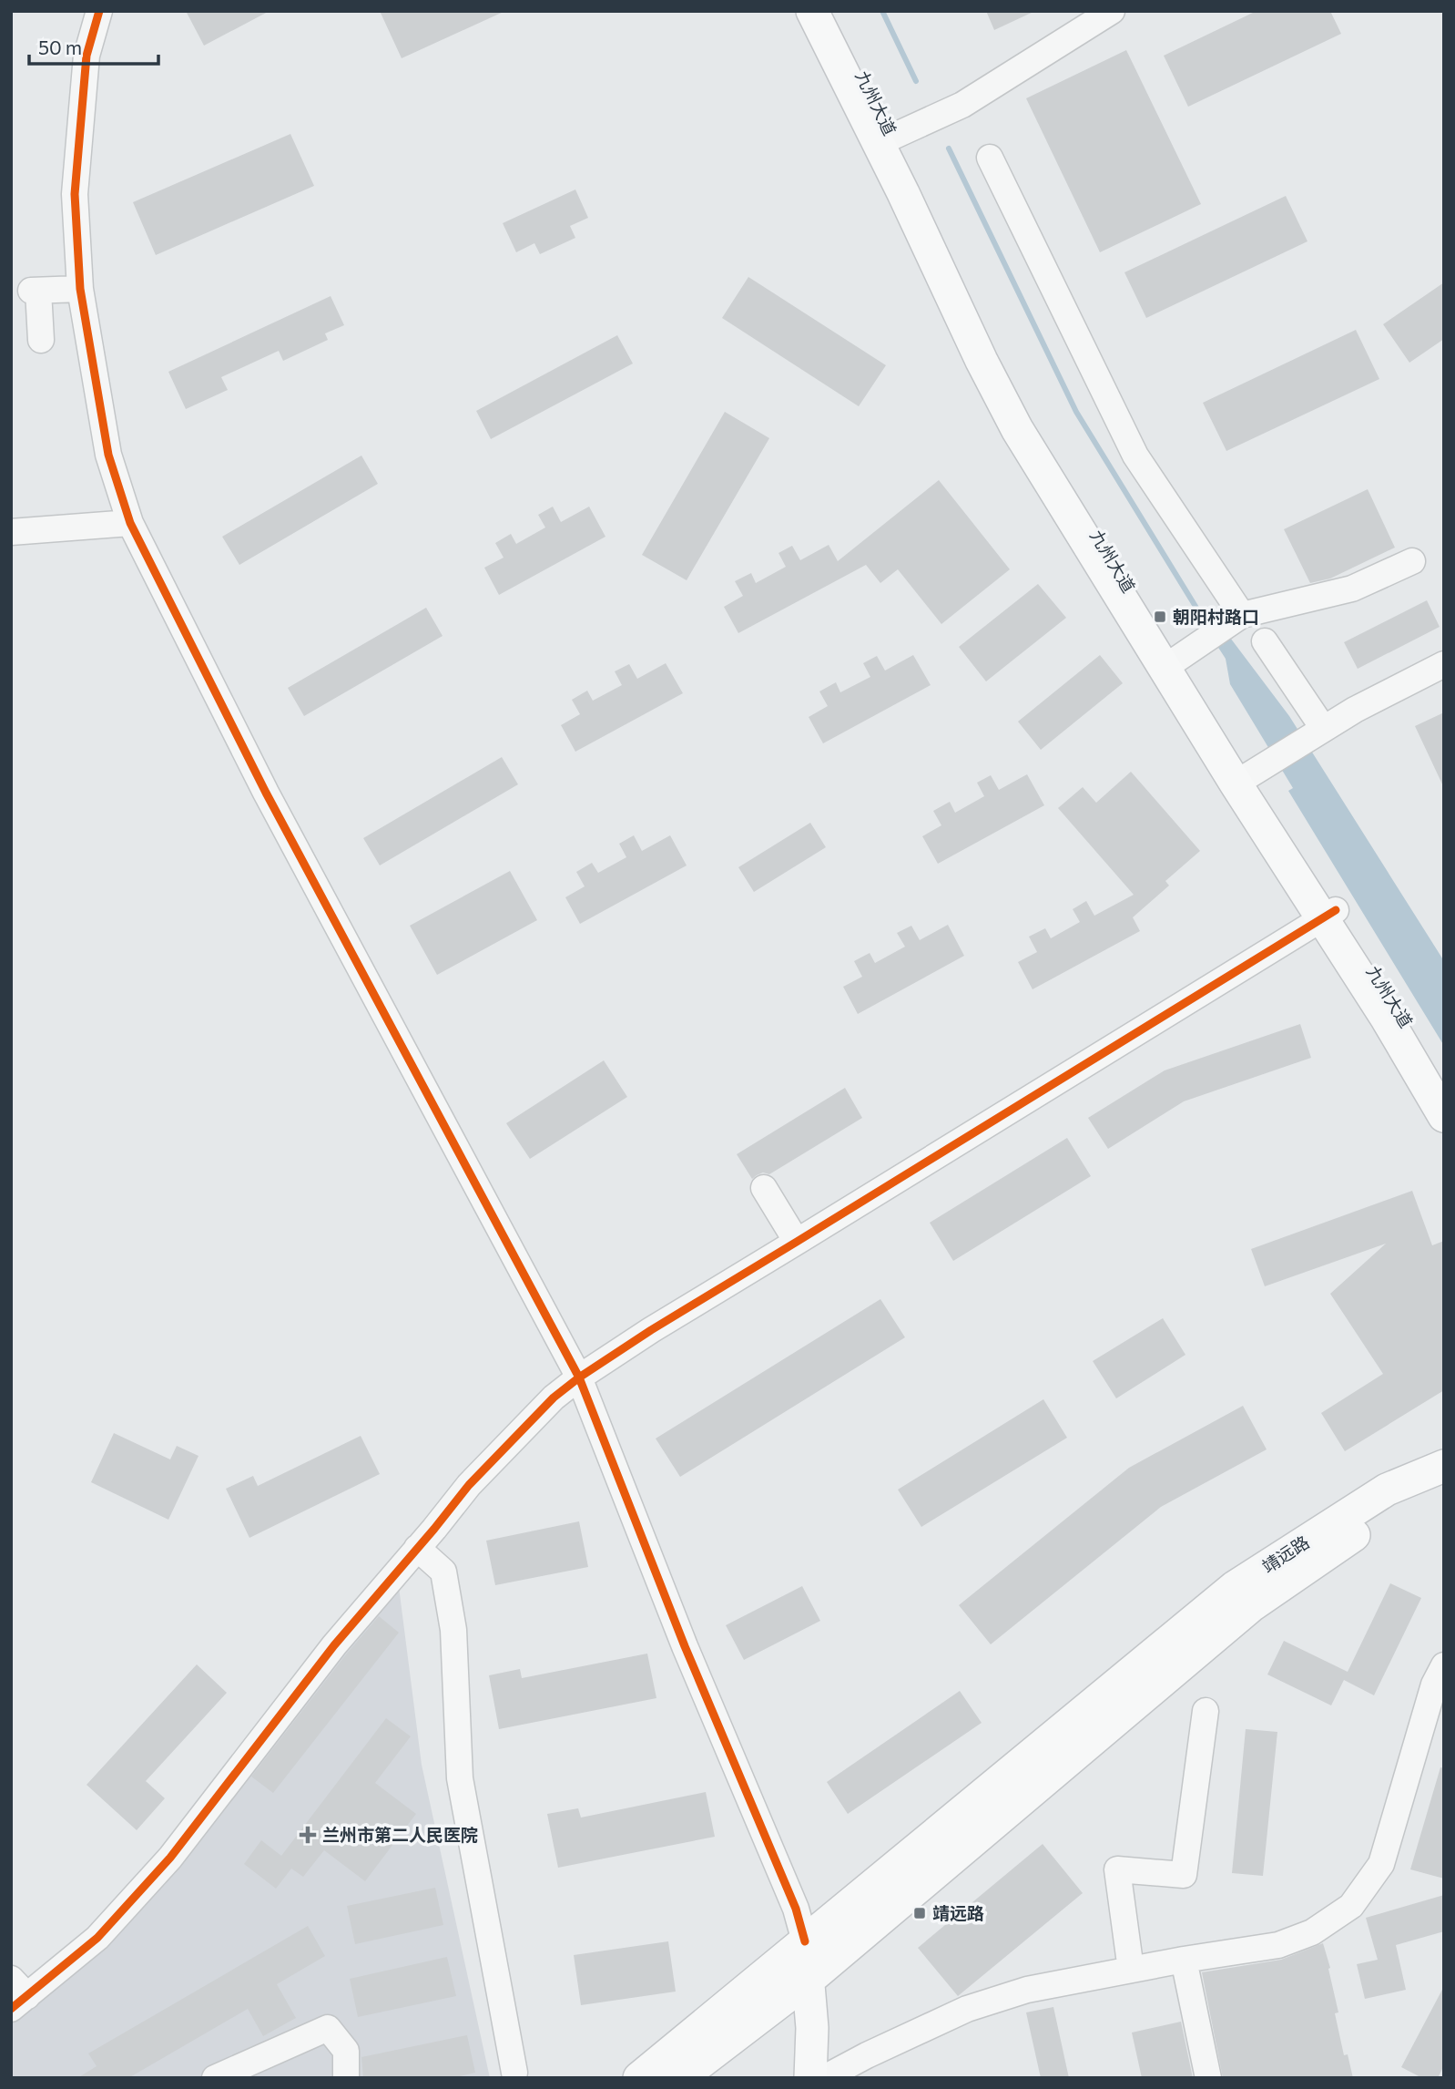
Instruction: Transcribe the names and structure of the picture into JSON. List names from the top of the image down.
{
  "streets": {
    "main road": ["九州大道", "靖远路"]
  },
  "places": {
    "transit": ["朝阳村路口", "靖远路"],
    "health": ["兰州市第二人民医院"]
  },
  "scale_bar": "50 m"
}
